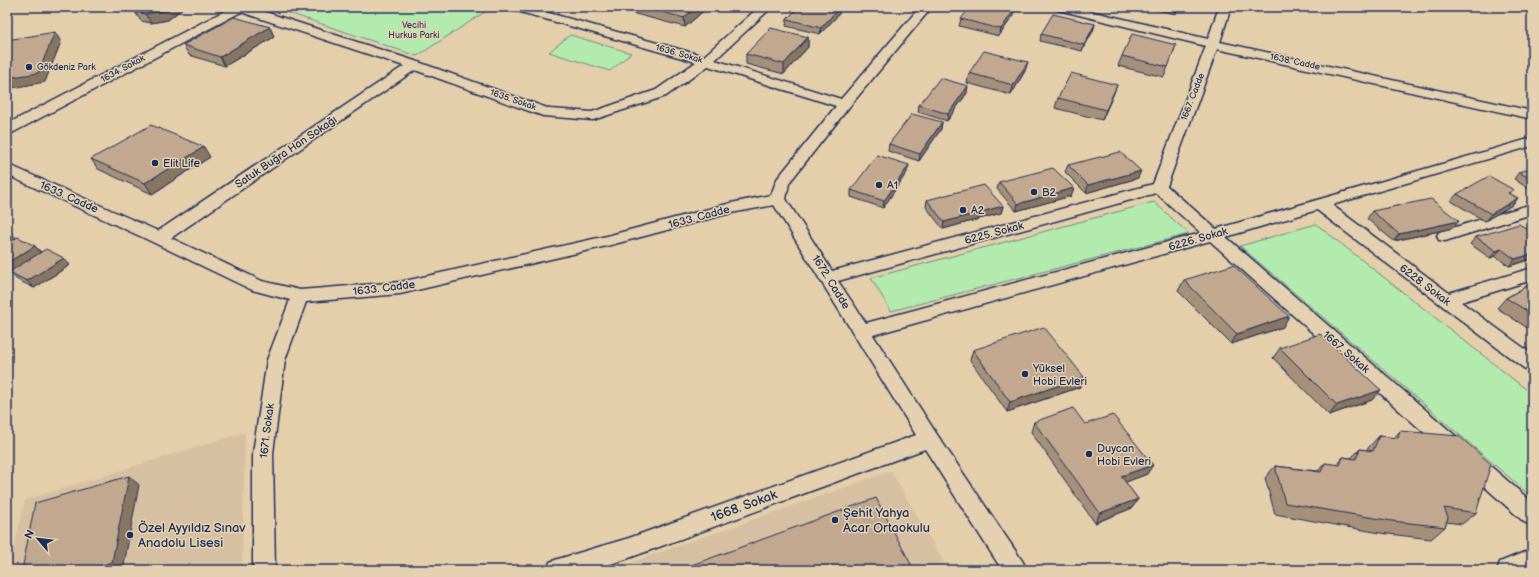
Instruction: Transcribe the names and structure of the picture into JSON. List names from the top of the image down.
{
  "streets": {
    "street": [
      "1636. Sokak",
      "1638. Cadde",
      "1634. Sokak",
      "1667. Cadde",
      "1635. Sokak",
      "Satuk Buğra Han Sokağı",
      "1633. Cadde",
      "6225. Sokak",
      "6226. Sokak",
      "1672. Cadde",
      "6228. Sokak",
      "1667. Sokak",
      "1671. Sokak",
      "1668. Sokak"
    ]
  },
  "crossings": [
    ["1636. Sokak", "1635. Sokak"],
    ["1638. Cadde", "1667. Cadde"],
    ["1634. Sokak", "1635. Sokak"],
    ["1667. Cadde", "6225. Sokak"],
    ["1667. Cadde", "1667. Sokak"],
    ["1635. Sokak", "Satuk Buğra Han Sokağı"],
    ["Satuk Buğra Han Sokağı", "1633. Cadde"],
    ["1633. Cadde", "1672. Cadde"],
    ["1633. Cadde", "1671. Sokak"],
    ["6225. Sokak", "1672. Cadde"],
    ["6225. Sokak", "1667. Sokak"],
    ["6226. Sokak", "1672. Cadde"],
    ["6226. Sokak", "6228. Sokak"],
    ["6226. Sokak", "1667. Sokak"],
    ["1672. Cadde", "1668. Sokak"]
  ],
  "parks": ["Vecihi Hurkus Parki"],
  "places": [
    "Gökdeniz Park",
    "Elit Life",
    "A1",
    "B2",
    "A2",
    "Yüksel Hobi Evleri",
    "Duycan Hobi Evleri",
    "Şehit Yahya Acar Ortaokulu",
    "Özel Ayyıldız Sınav Anadolu Lisesi"
  ],
  "north": "top left"
}
